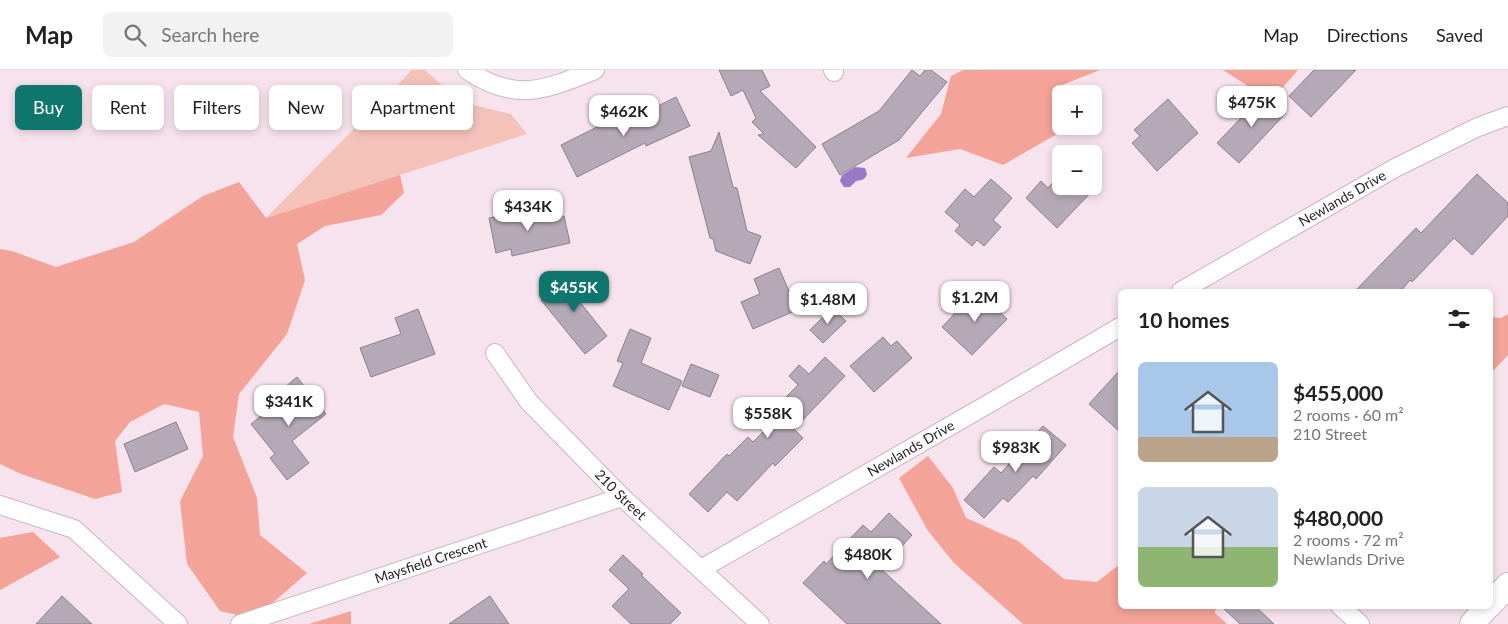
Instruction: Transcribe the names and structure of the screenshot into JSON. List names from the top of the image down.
{
  "streets": {
    "street": ["Newlands Drive", "210 Street", "Maysfield Crescent"]
  },
  "crossings": [
    ["Newlands Drive", "210 Street"],
    ["210 Street", "Maysfield Crescent"]
  ],
  "page": {
    "header": "Map",
    "search": "Search here",
    "nav": ["Map", "Directions", "Saved"],
    "map_buttons": ["+", "−"],
    "chip": [
      "Buy",
      "Rent",
      "Filters",
      "New",
      "Apartment"
    ],
    "price": [
      "$475K",
      "$462K",
      "$434K",
      "$455K",
      "$1.2M",
      "$1.48M",
      "$341K",
      "$558K",
      "$983K",
      "$480K"
    ],
    "heading": "10 homes",
    "list": [
      {
        "name": "$455,000",
        "note": "2 rooms · 60 m² · 210 Street"
      },
      {
        "name": "$480,000",
        "note": "2 rooms · 72 m² · Newlands Drive"
      }
    ]
  }
}
